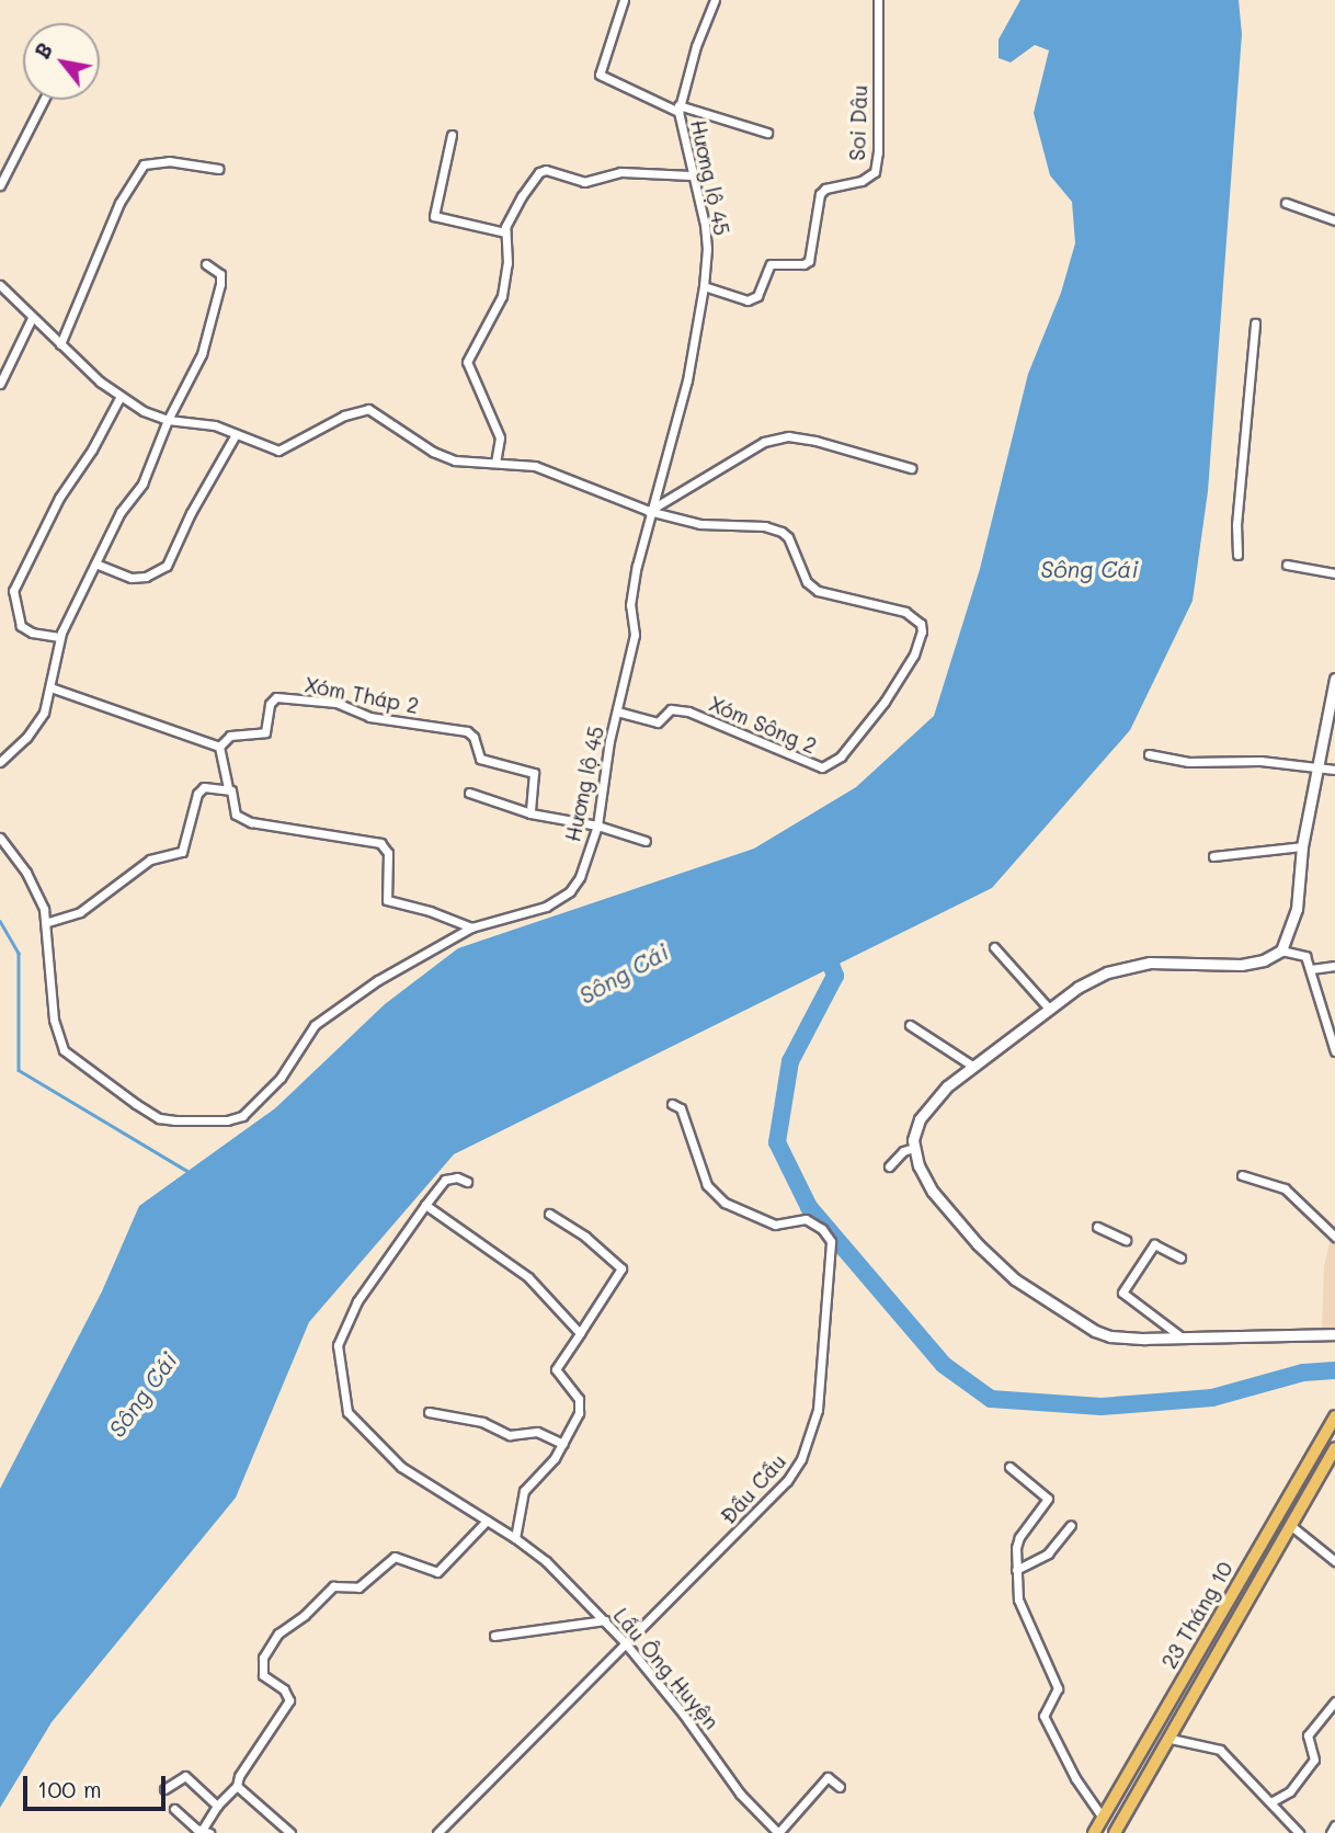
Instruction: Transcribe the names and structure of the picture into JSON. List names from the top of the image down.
{
  "streets": {
    "main road": ["23 Tháng 10"],
    "street": [
      "Soi Dâu",
      "Hương lộ 45",
      "Xóm Tháp 2",
      "Xóm Sông 2",
      "Đầu Cầu",
      "Lầu Ông Huyện"
    ]
  },
  "crossings": [
    ["Soi Dâu", "Hương lộ 45"],
    ["Hương lộ 45", "Xóm Sông 2"],
    ["Đầu Cầu", "Lầu Ông Huyện"]
  ],
  "water": ["Sông Cái"],
  "scale_bar": "100 m",
  "north": "top left"
}
